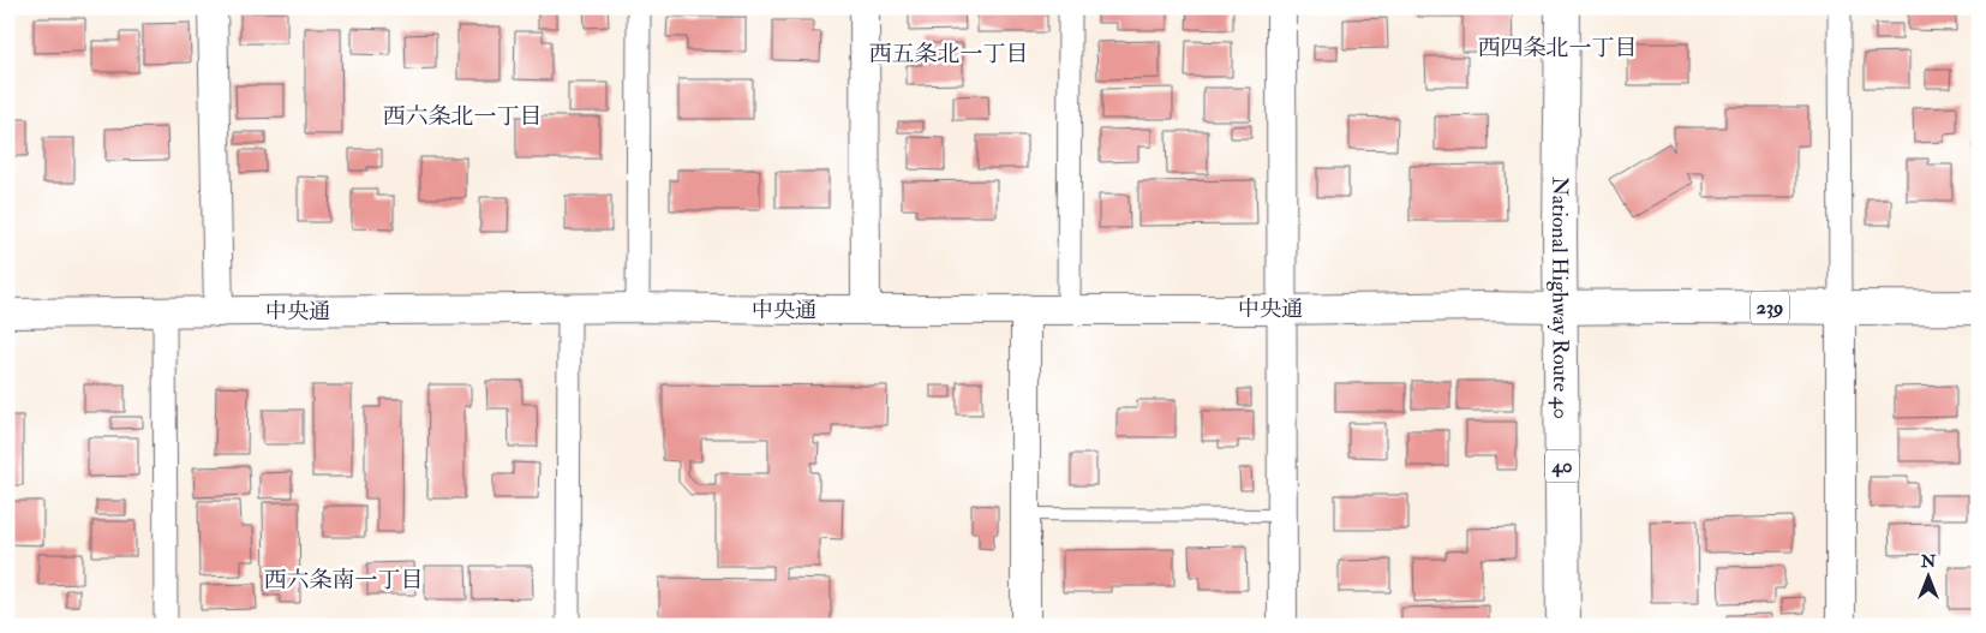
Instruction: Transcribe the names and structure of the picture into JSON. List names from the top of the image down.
{
  "streets": {
    "highway": ["National Highway Route 40", "239", "40"],
    "street": ["中央通"]
  },
  "crossings": [
    ["National Highway Route 40", "239"],
    ["National Highway Route 40", "中央通"],
    ["239", "中央通"]
  ],
  "districts": [
    "西四条北一丁目",
    "西五条北一丁目",
    "西六条北一丁目",
    "西六条南一丁目"
  ],
  "north": "top"
}
